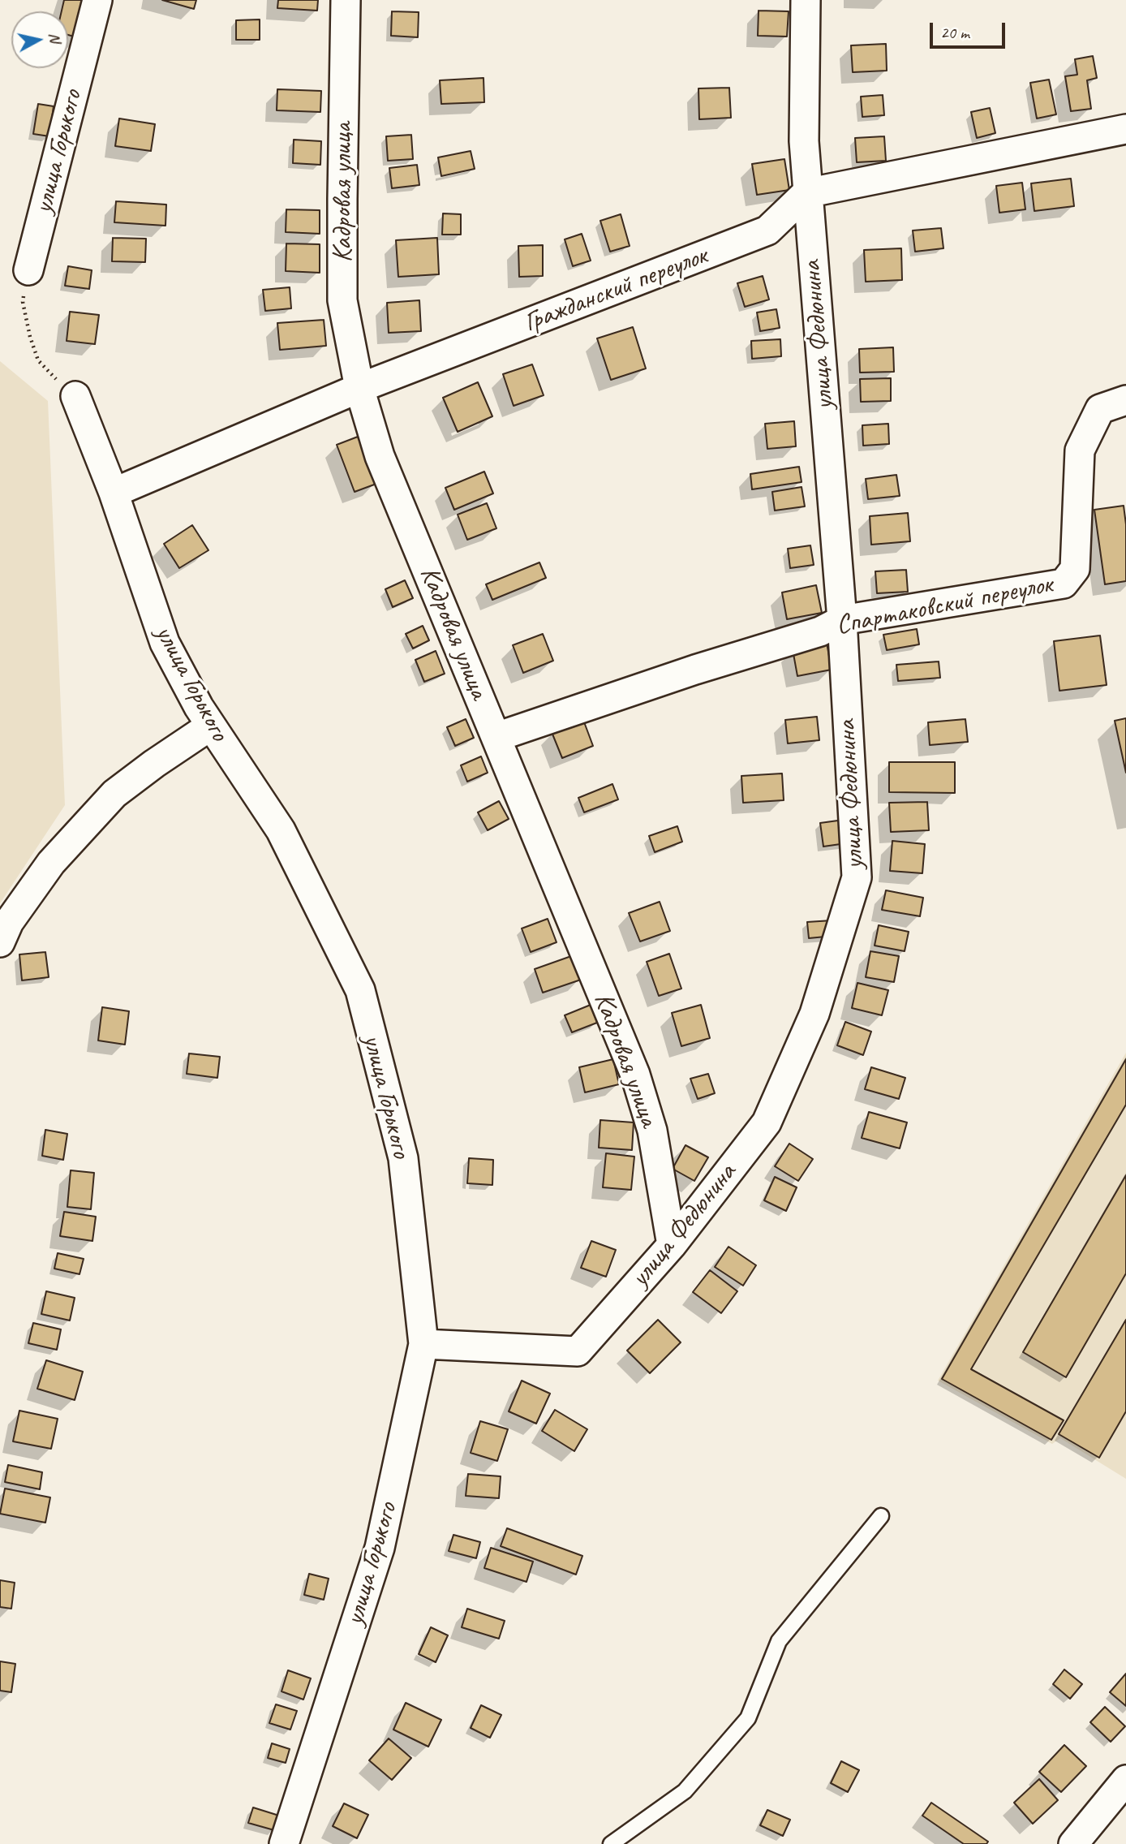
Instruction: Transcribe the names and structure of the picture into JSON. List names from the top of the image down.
{
  "streets": {
    "street": [
      "улица Горького",
      "Кадровая улица",
      "Гражданский переулок",
      "улица Федюнина",
      "Спартаковский переулок"
    ]
  },
  "crossings": [
    ["улица Горького", "Гражданский переулок"],
    ["улица Горького", "улица Федюнина"],
    ["Кадровая улица", "Гражданский переулок"],
    ["Кадровая улица", "улица Федюнина"],
    ["Кадровая улица", "Спартаковский переулок"],
    ["Гражданский переулок", "улица Федюнина"],
    ["улица Федюнина", "Спартаковский переулок"]
  ],
  "scale_bar": "20 m",
  "north": "right"
}
